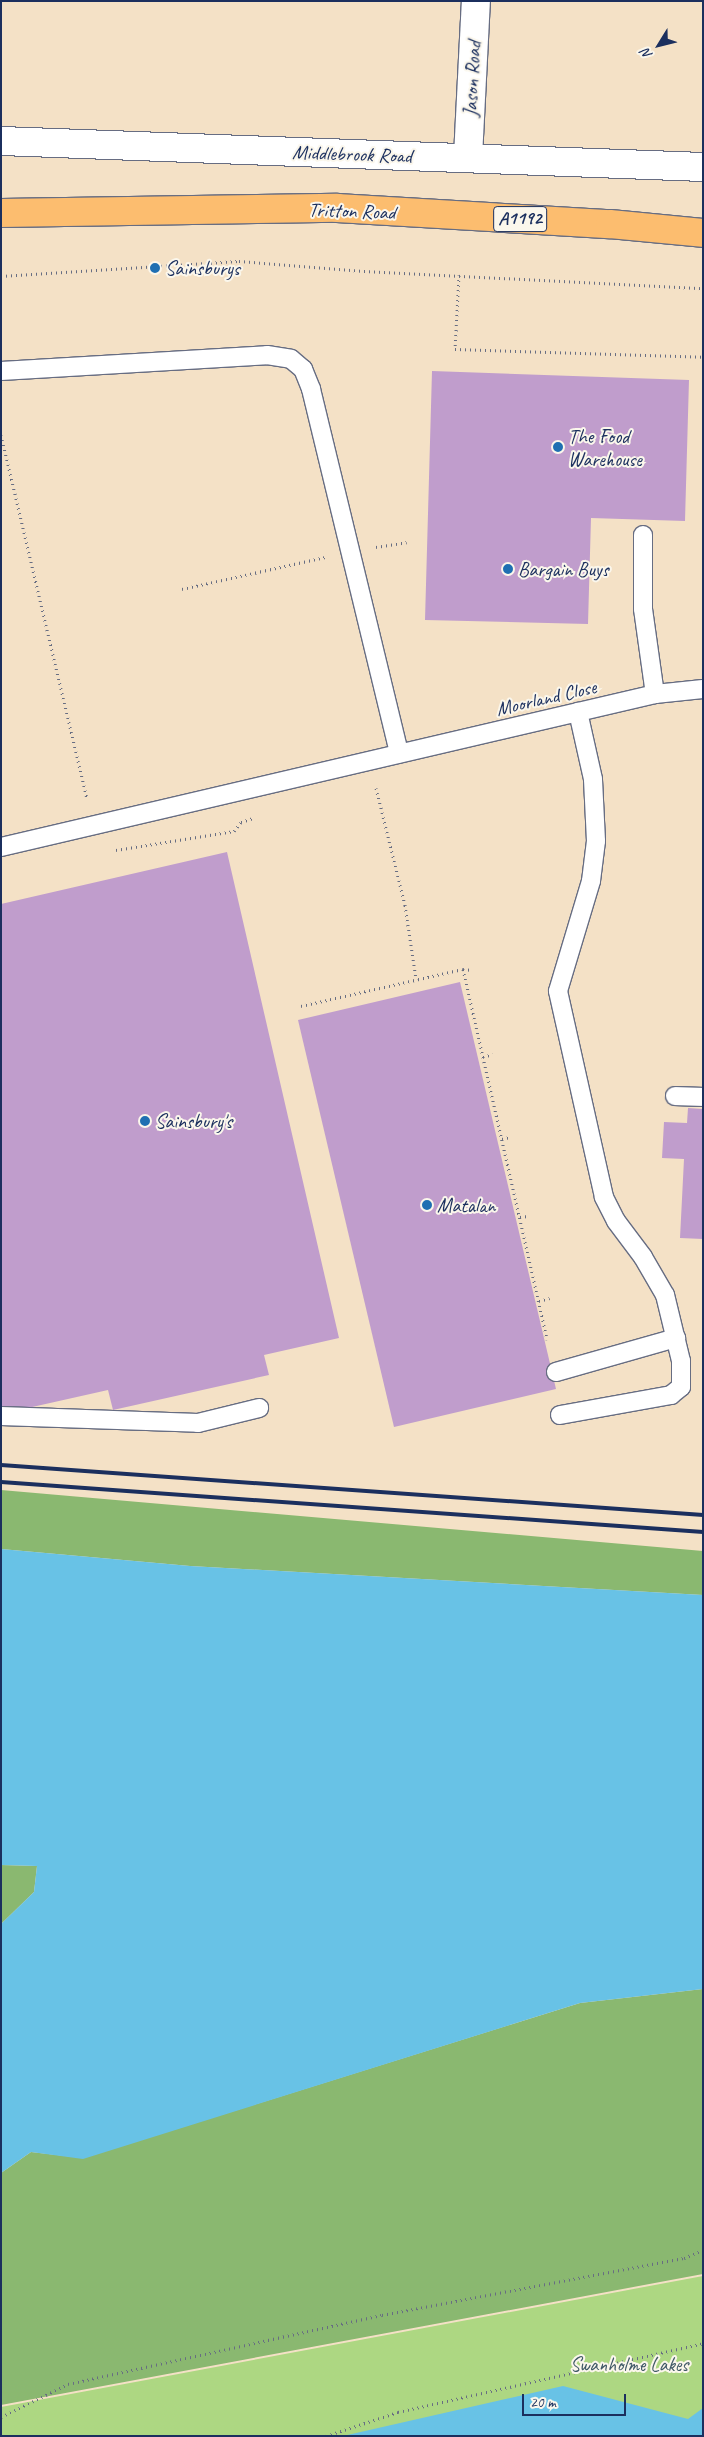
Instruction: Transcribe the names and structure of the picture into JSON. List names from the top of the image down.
{
  "streets": {
    "main road": ["Tritton Road", "A1192"],
    "street": ["Jason Road", "Middlebrook Road"],
    "lane": ["Moorland Close"]
  },
  "crossings": [
    ["Jason Road", "Middlebrook Road"]
  ],
  "parks": ["Swanholme Lakes"],
  "places": [
    "Sainsburys",
    "The Food Warehouse",
    "Bargain Buys",
    "Sainsbury's",
    "Matalan"
  ],
  "scale_bar": "20 m",
  "north": "bottom left"
}
